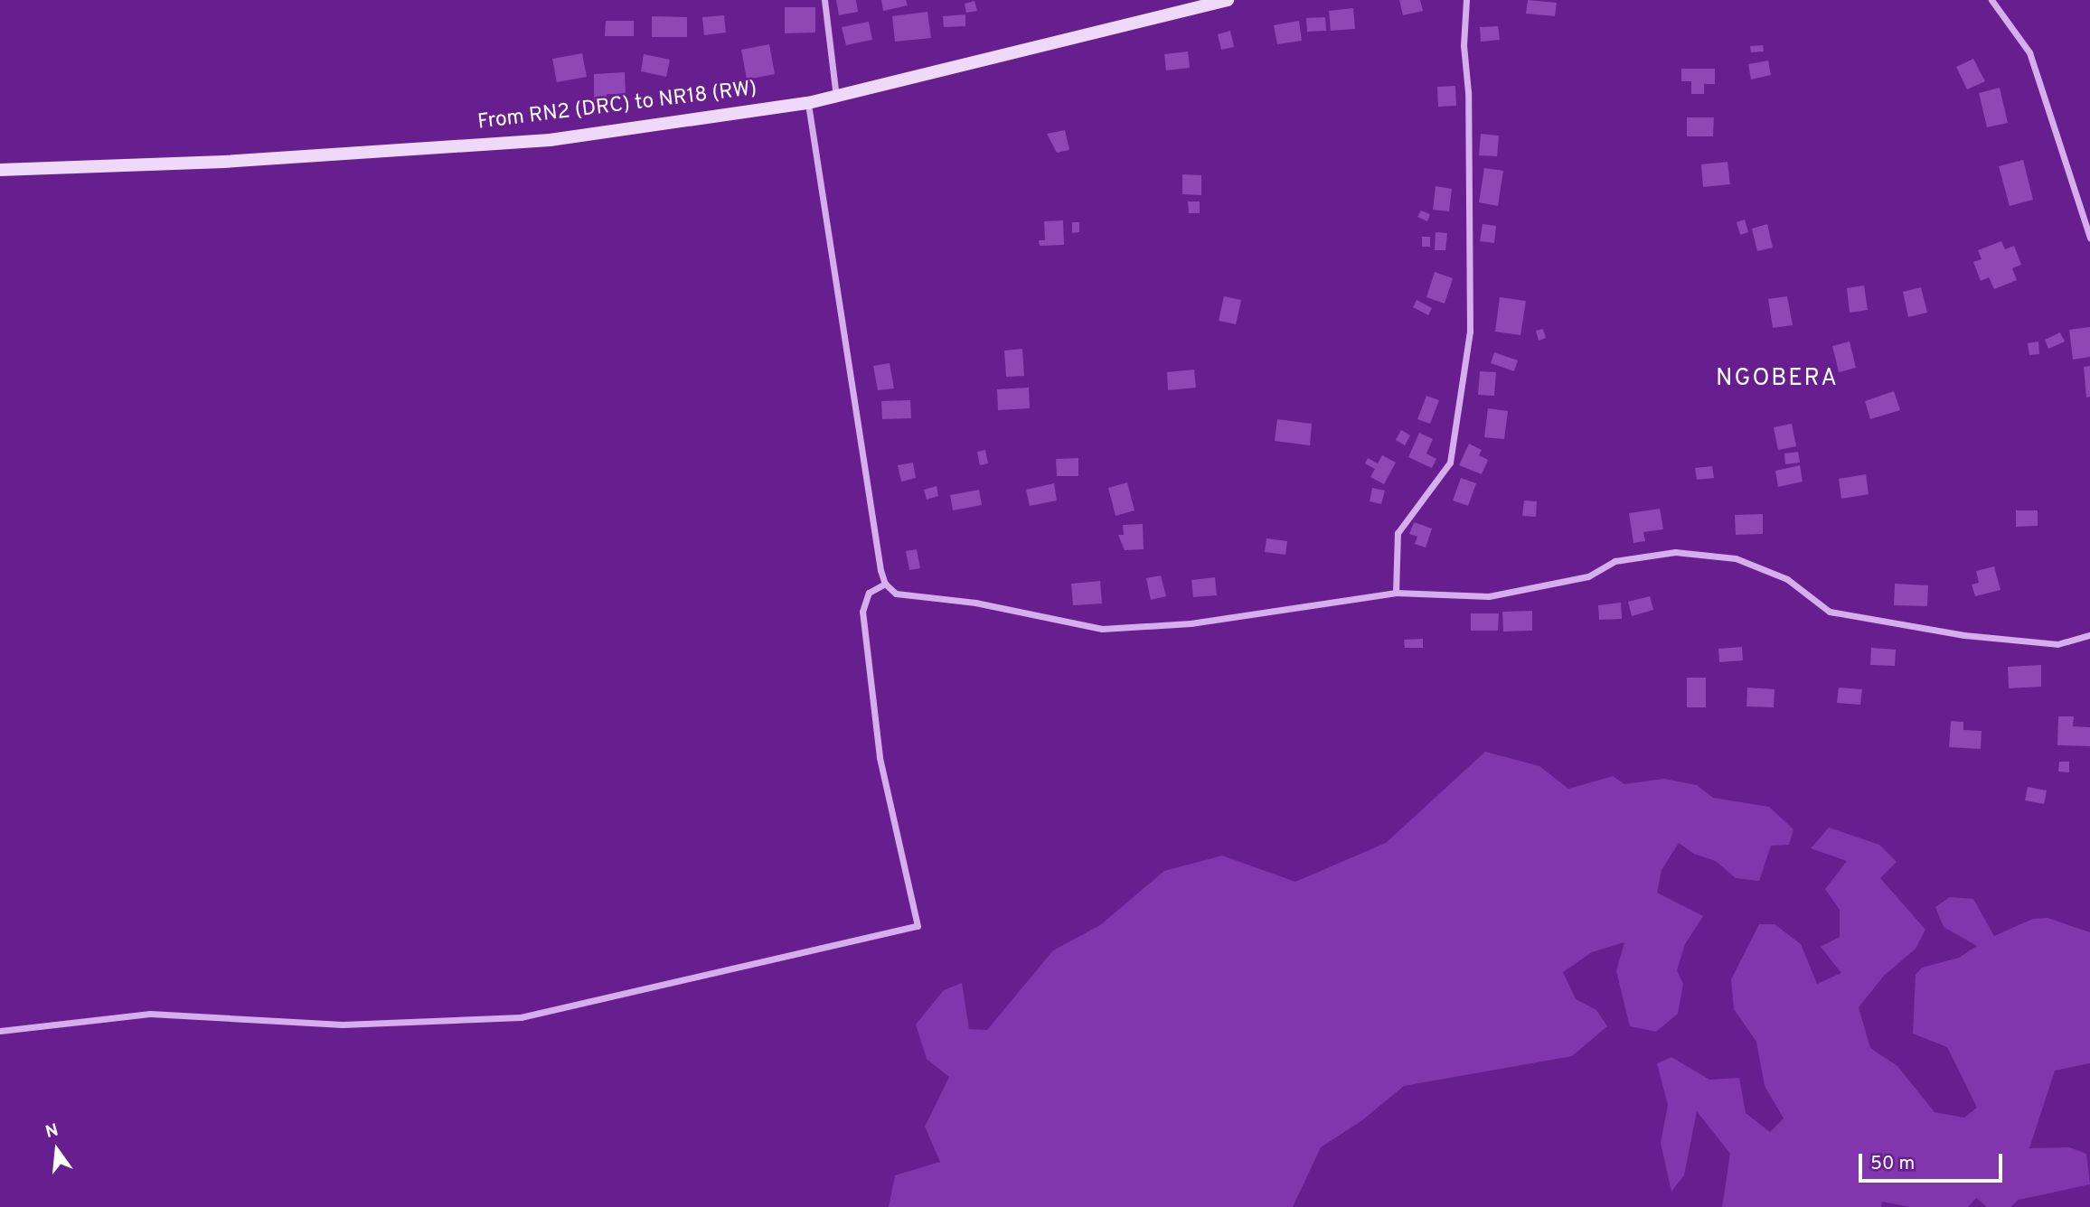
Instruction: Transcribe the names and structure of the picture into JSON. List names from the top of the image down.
{
  "streets": {
    "main road": ["From RN2 (DRC) to NR18 (RW)"]
  },
  "districts": ["NGOBERA"],
  "scale_bar": "50 m",
  "north": "top"
}
